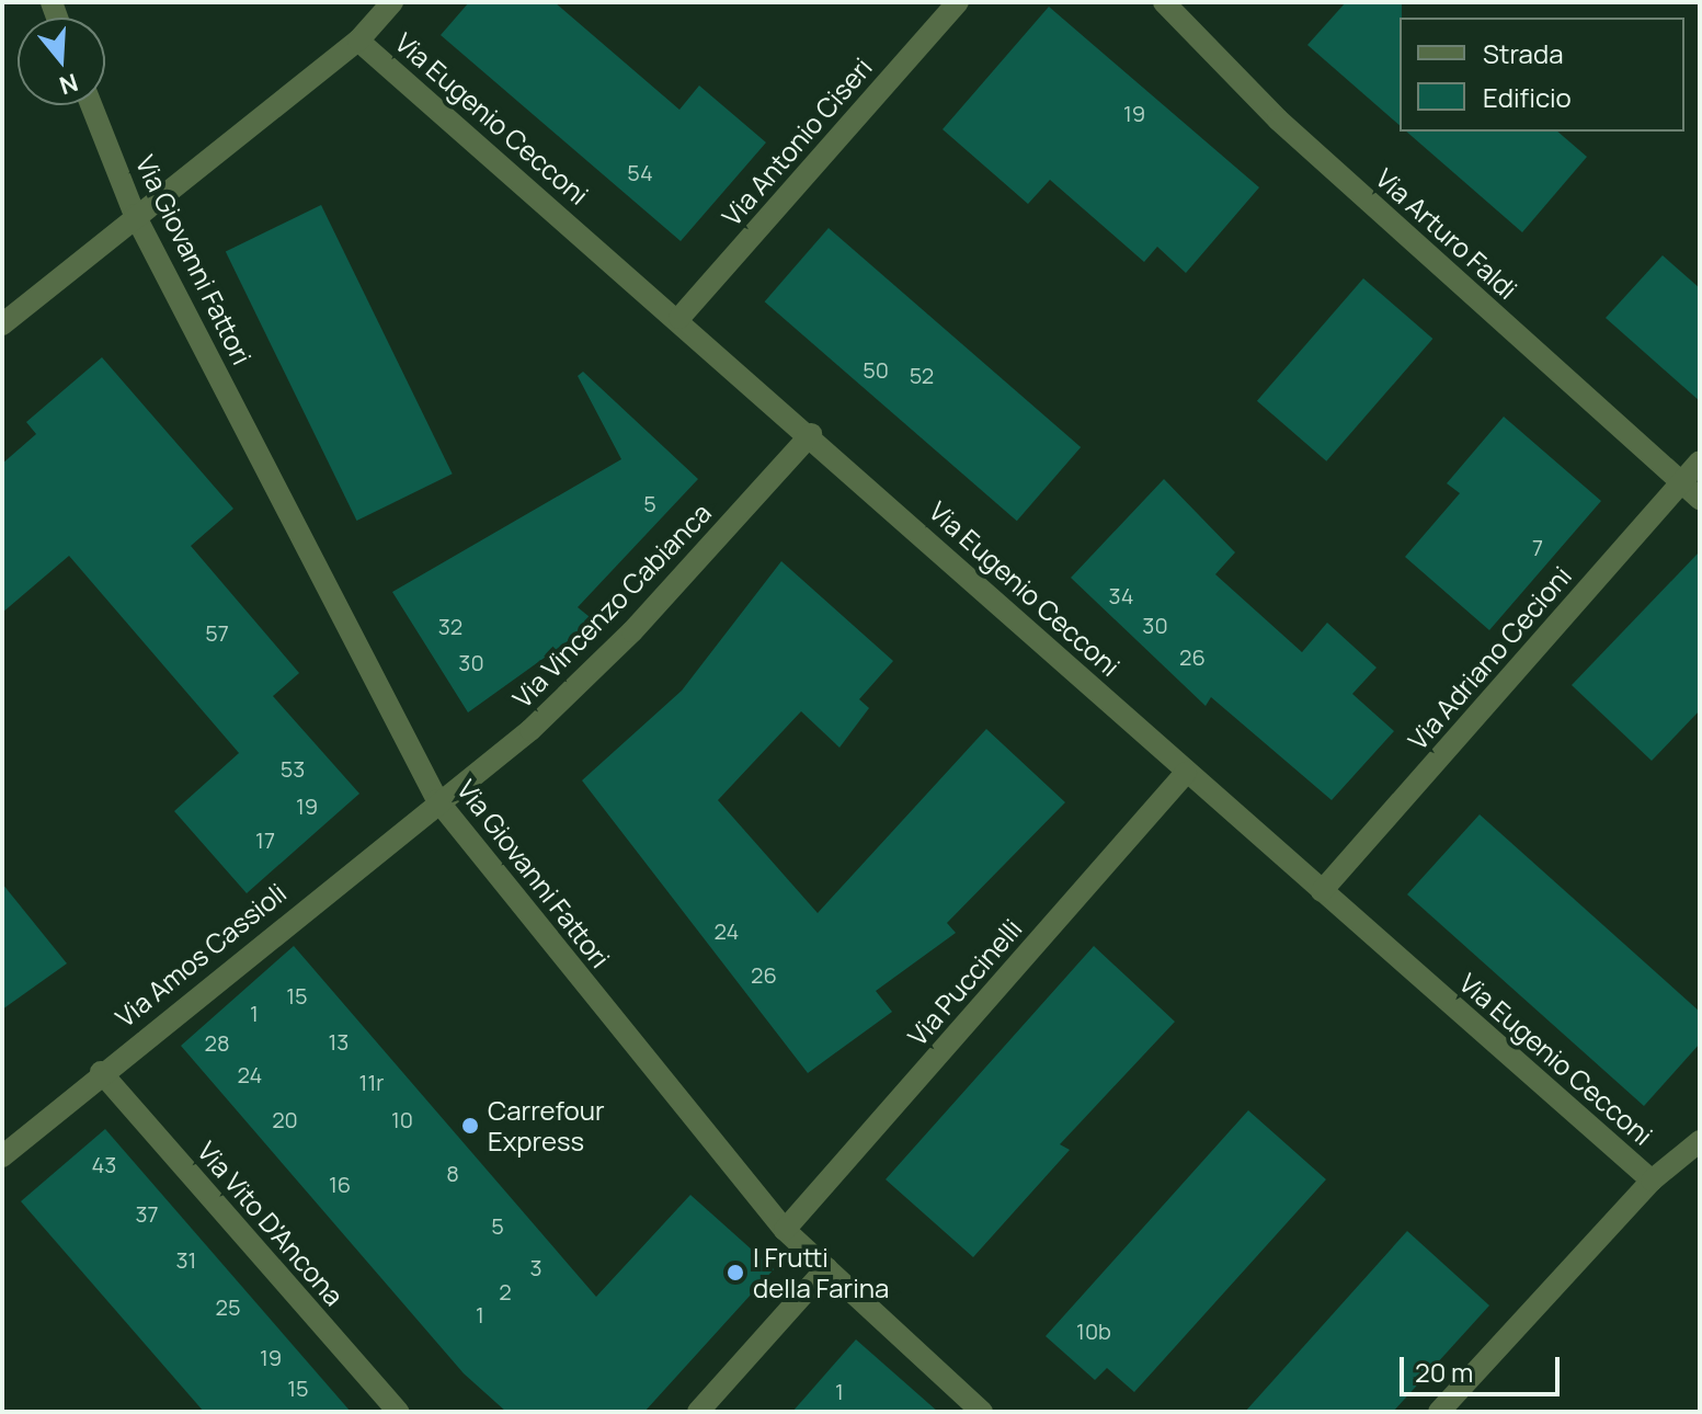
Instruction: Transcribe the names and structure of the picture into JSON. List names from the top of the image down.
{
  "streets": {
    "street": [
      "Via Eugenio Cecconi",
      "Via Antonio Ciseri",
      "Via Arturo Faldi",
      "Via Giovanni Fattori",
      "Via Vincenzo Cabianca",
      "Via Adriano Cecioni",
      "Via Amos Cassioli",
      "Via Puccinelli",
      "Via Vito D'Ancona"
    ]
  },
  "crossings": [
    ["Via Eugenio Cecconi", "Via Antonio Ciseri"],
    ["Via Eugenio Cecconi", "Via Vincenzo Cabianca"],
    ["Via Eugenio Cecconi", "Via Adriano Cecioni"],
    ["Via Eugenio Cecconi", "Via Puccinelli"],
    ["Via Arturo Faldi", "Via Adriano Cecioni"],
    ["Via Giovanni Fattori", "Via Vincenzo Cabianca"],
    ["Via Giovanni Fattori", "Via Amos Cassioli"],
    ["Via Giovanni Fattori", "Via Puccinelli"],
    ["Via Vincenzo Cabianca", "Via Amos Cassioli"],
    ["Via Amos Cassioli", "Via Vito D'Ancona"]
  ],
  "places": ["Carrefour Express", "I Frutti della Farina"],
  "house_numbers": [
    "19",
    "54",
    "50",
    "52",
    "5",
    "7",
    "34",
    "30",
    "32",
    "57",
    "26",
    "30",
    "53",
    "19",
    "17",
    "24",
    "26",
    "15",
    "1",
    "13",
    "28",
    "24",
    "11r",
    "20",
    "10",
    "43",
    "8",
    "16",
    "37",
    "5",
    "31",
    "3",
    "2",
    "25",
    "1",
    "10b",
    "19",
    "15",
    "1"
  ],
  "legend": ["Strada", "Edificio"],
  "scale_bar": "20 m",
  "north": "bottom"
}
